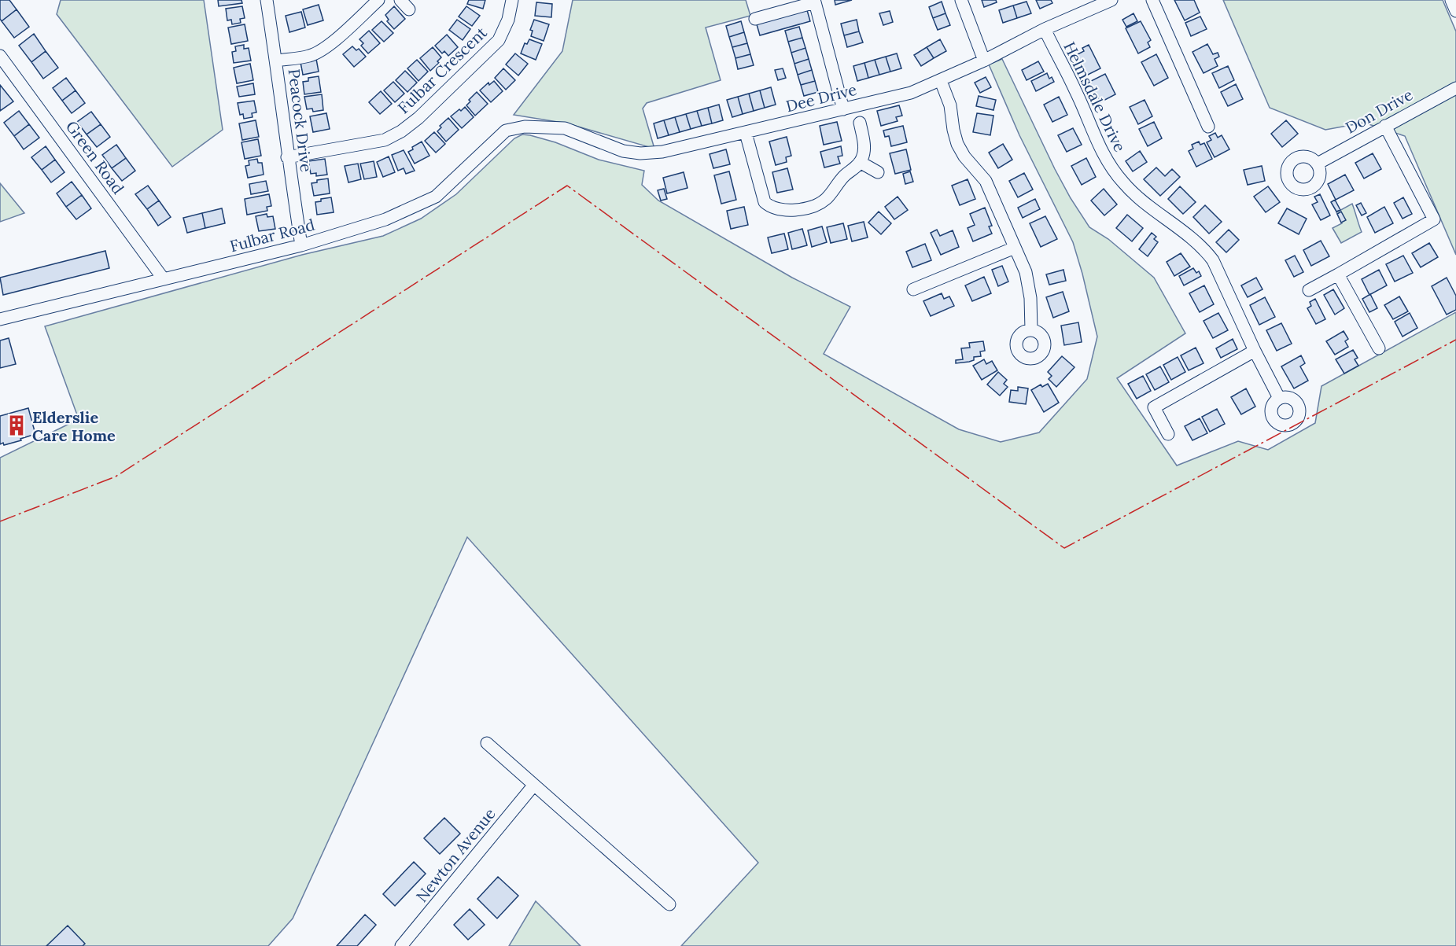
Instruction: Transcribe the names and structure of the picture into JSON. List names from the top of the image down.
{
  "streets": {
    "street": [
      "Fulbar Crescent",
      "Helmsdale Drive",
      "Dee Drive",
      "Don Drive",
      "Peacock Drive",
      "Green Road",
      "Fulbar Road",
      "Newton Avenue"
    ]
  },
  "crossings": [
    ["Fulbar Crescent", "Peacock Drive"],
    ["Helmsdale Drive", "Dee Drive"],
    ["Dee Drive", "Fulbar Road"],
    ["Peacock Drive", "Fulbar Road"],
    ["Green Road", "Fulbar Road"]
  ],
  "places": {
    "building": ["Elderslie Care Home"]
  }
}
